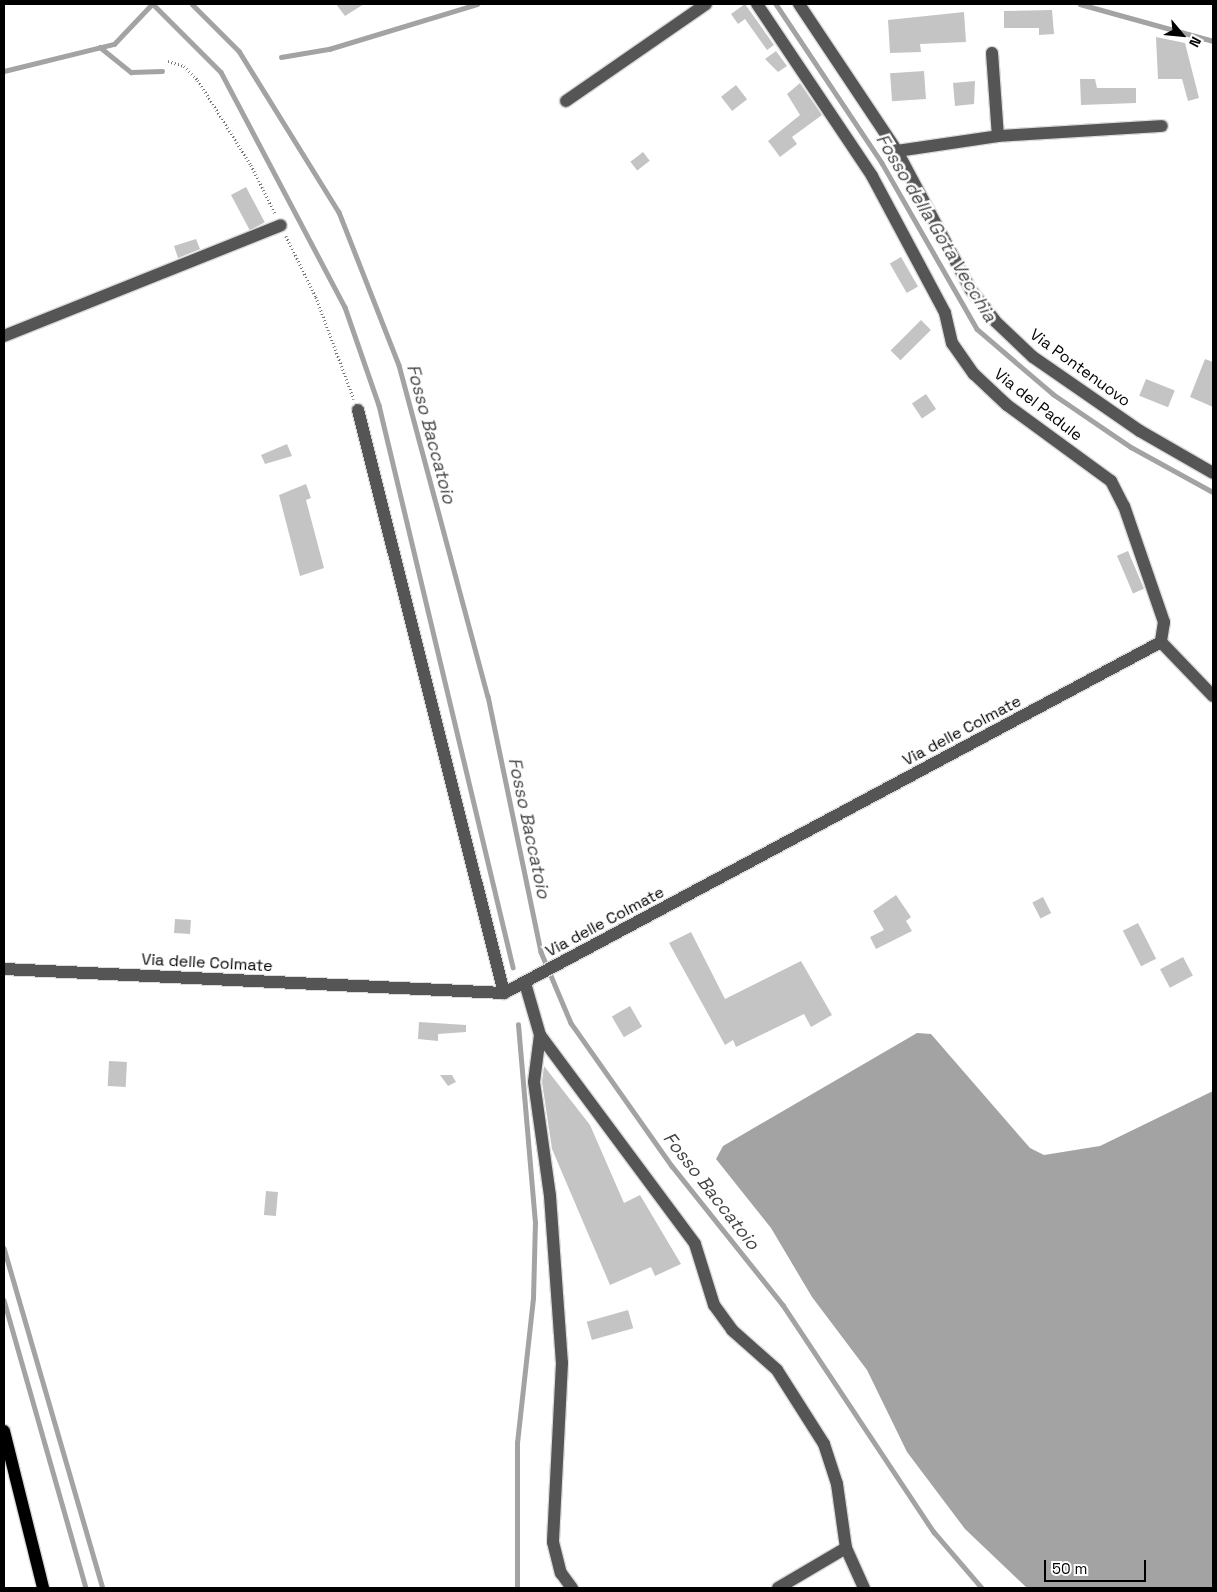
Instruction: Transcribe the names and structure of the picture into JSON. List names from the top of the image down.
{
  "streets": {
    "street": ["Via Pontenuovo", "Via del Padule", "Via delle Colmate"]
  },
  "crossings": [
    ["Via del Padule", "Via delle Colmate"]
  ],
  "water": ["Fosso della Gota Vecchia", "Fosso Baccatoio"],
  "scale_bar": "50 m",
  "north": "bottom right"
}
